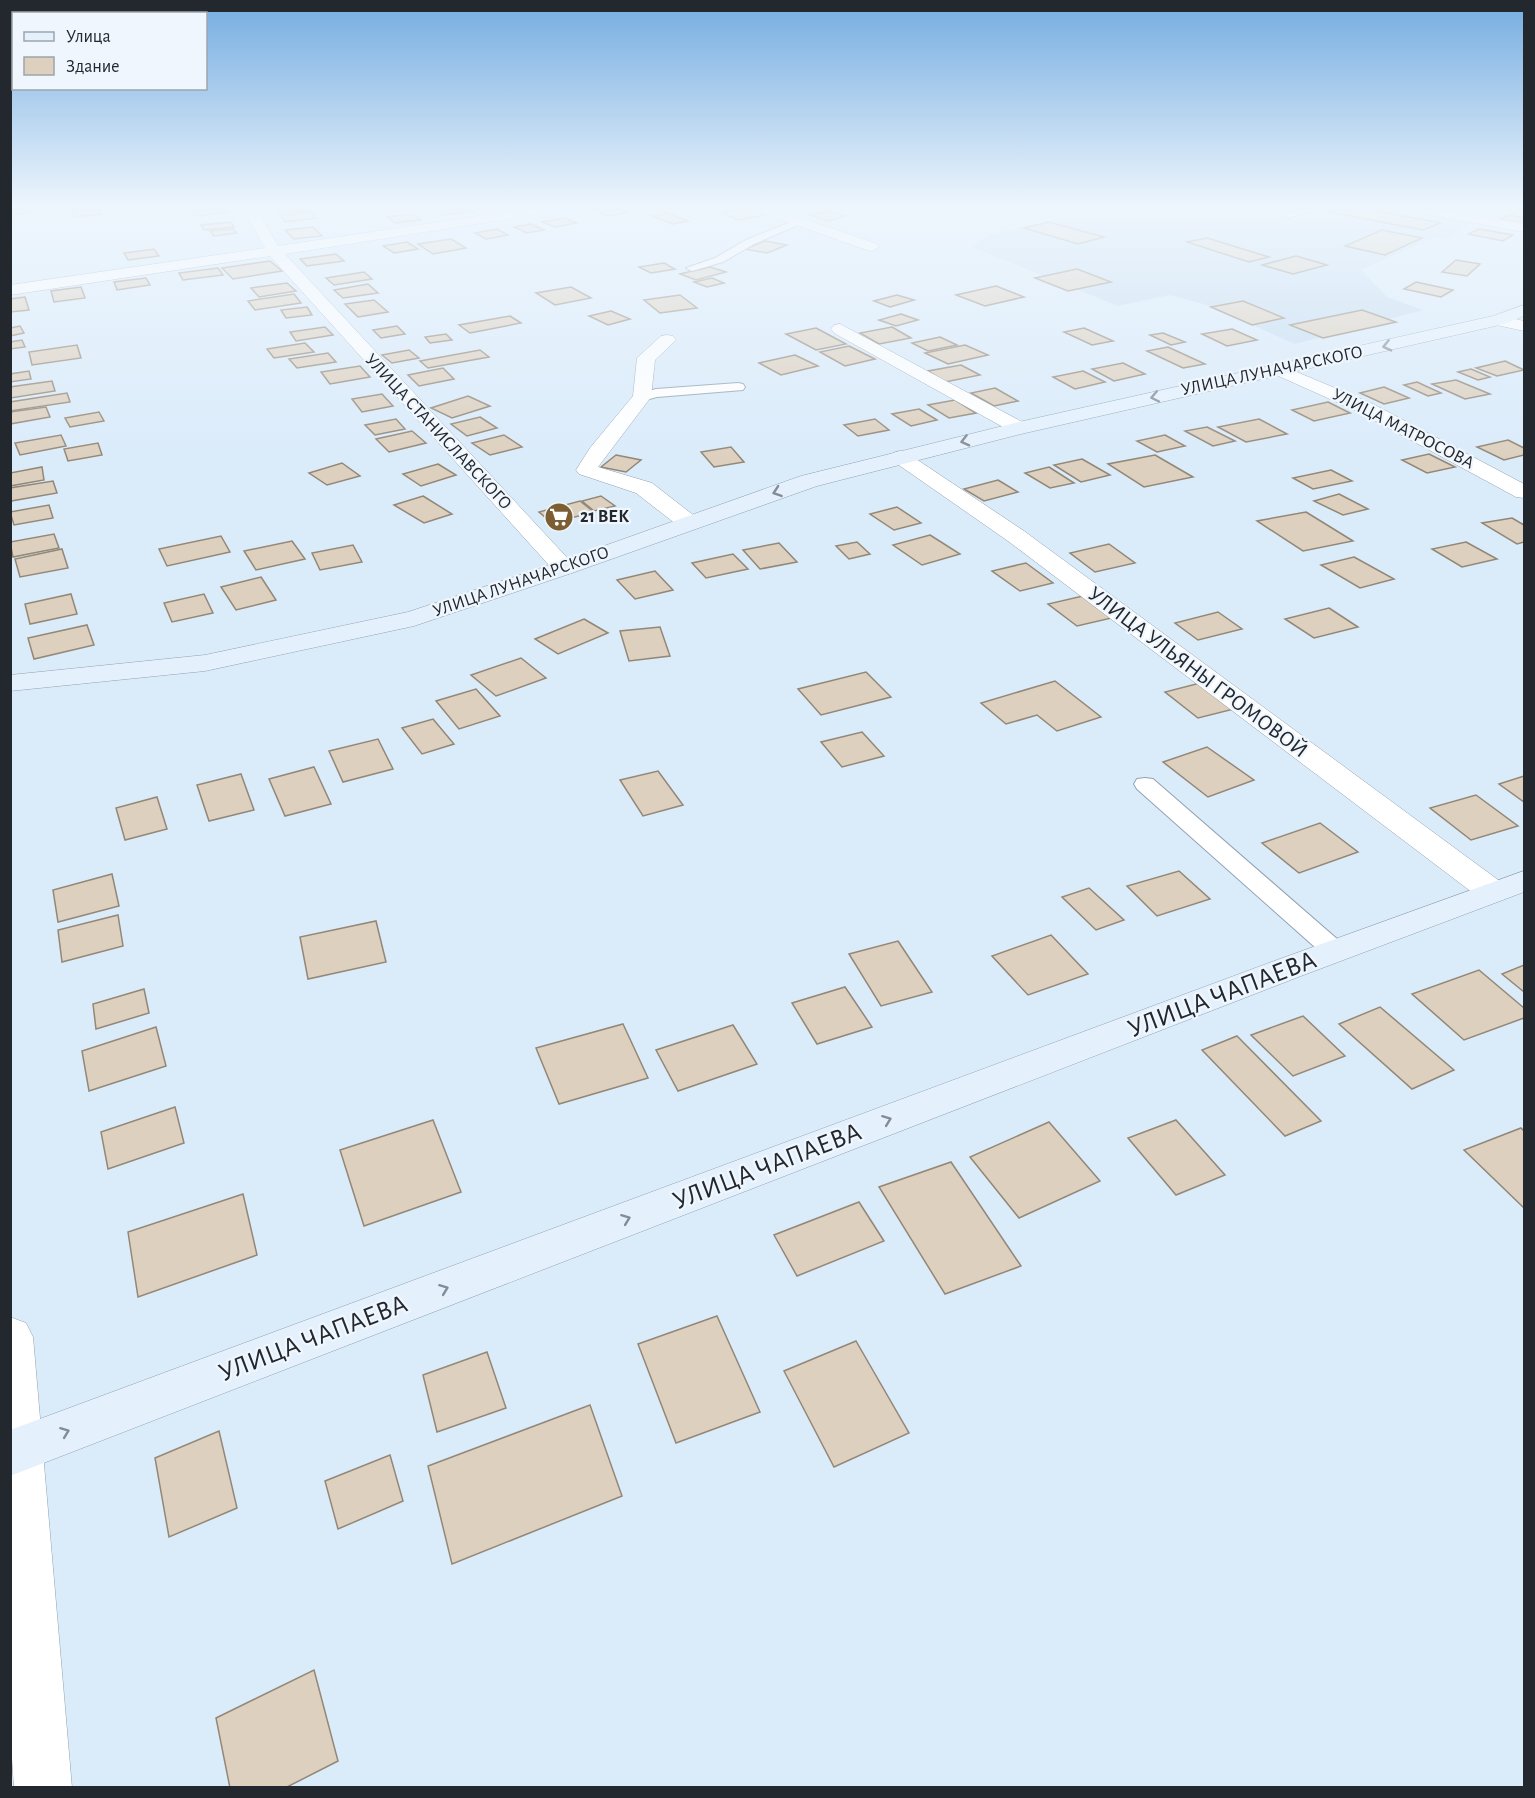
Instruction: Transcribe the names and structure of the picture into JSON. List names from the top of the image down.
{
  "streets": {
    "main road": ["УЛИЦА ЛУНАЧАРСКОГО", "УЛИЦА ЧАПАЕВА"],
    "street": ["УЛИЦА МАТРОСОВА", "УЛИЦА СТАНИСЛАВСКОГО", "УЛИЦА УЛЬЯНЫ ГРОМОВОЙ"]
  },
  "crossings": [
    ["УЛИЦА ЛУНАЧАРСКОГО", "УЛИЦА МАТРОСОВА"],
    ["УЛИЦА ЛУНАЧАРСКОГО", "УЛИЦА СТАНИСЛАВСКОГО"],
    ["УЛИЦА ЛУНАЧАРСКОГО", "УЛИЦА УЛЬЯНЫ ГРОМОВОЙ"],
    ["УЛИЦА УЛЬЯНЫ ГРОМОВОЙ", "УЛИЦА ЧАПАЕВА"]
  ],
  "one_way": ["УЛИЦА ЛУНАЧАРСКОГО", "УЛИЦА ЧАПАЕВА"],
  "places": {
    "supermarket": ["21 ВЕК"]
  },
  "legend": ["Улица", "Здание"]
}
